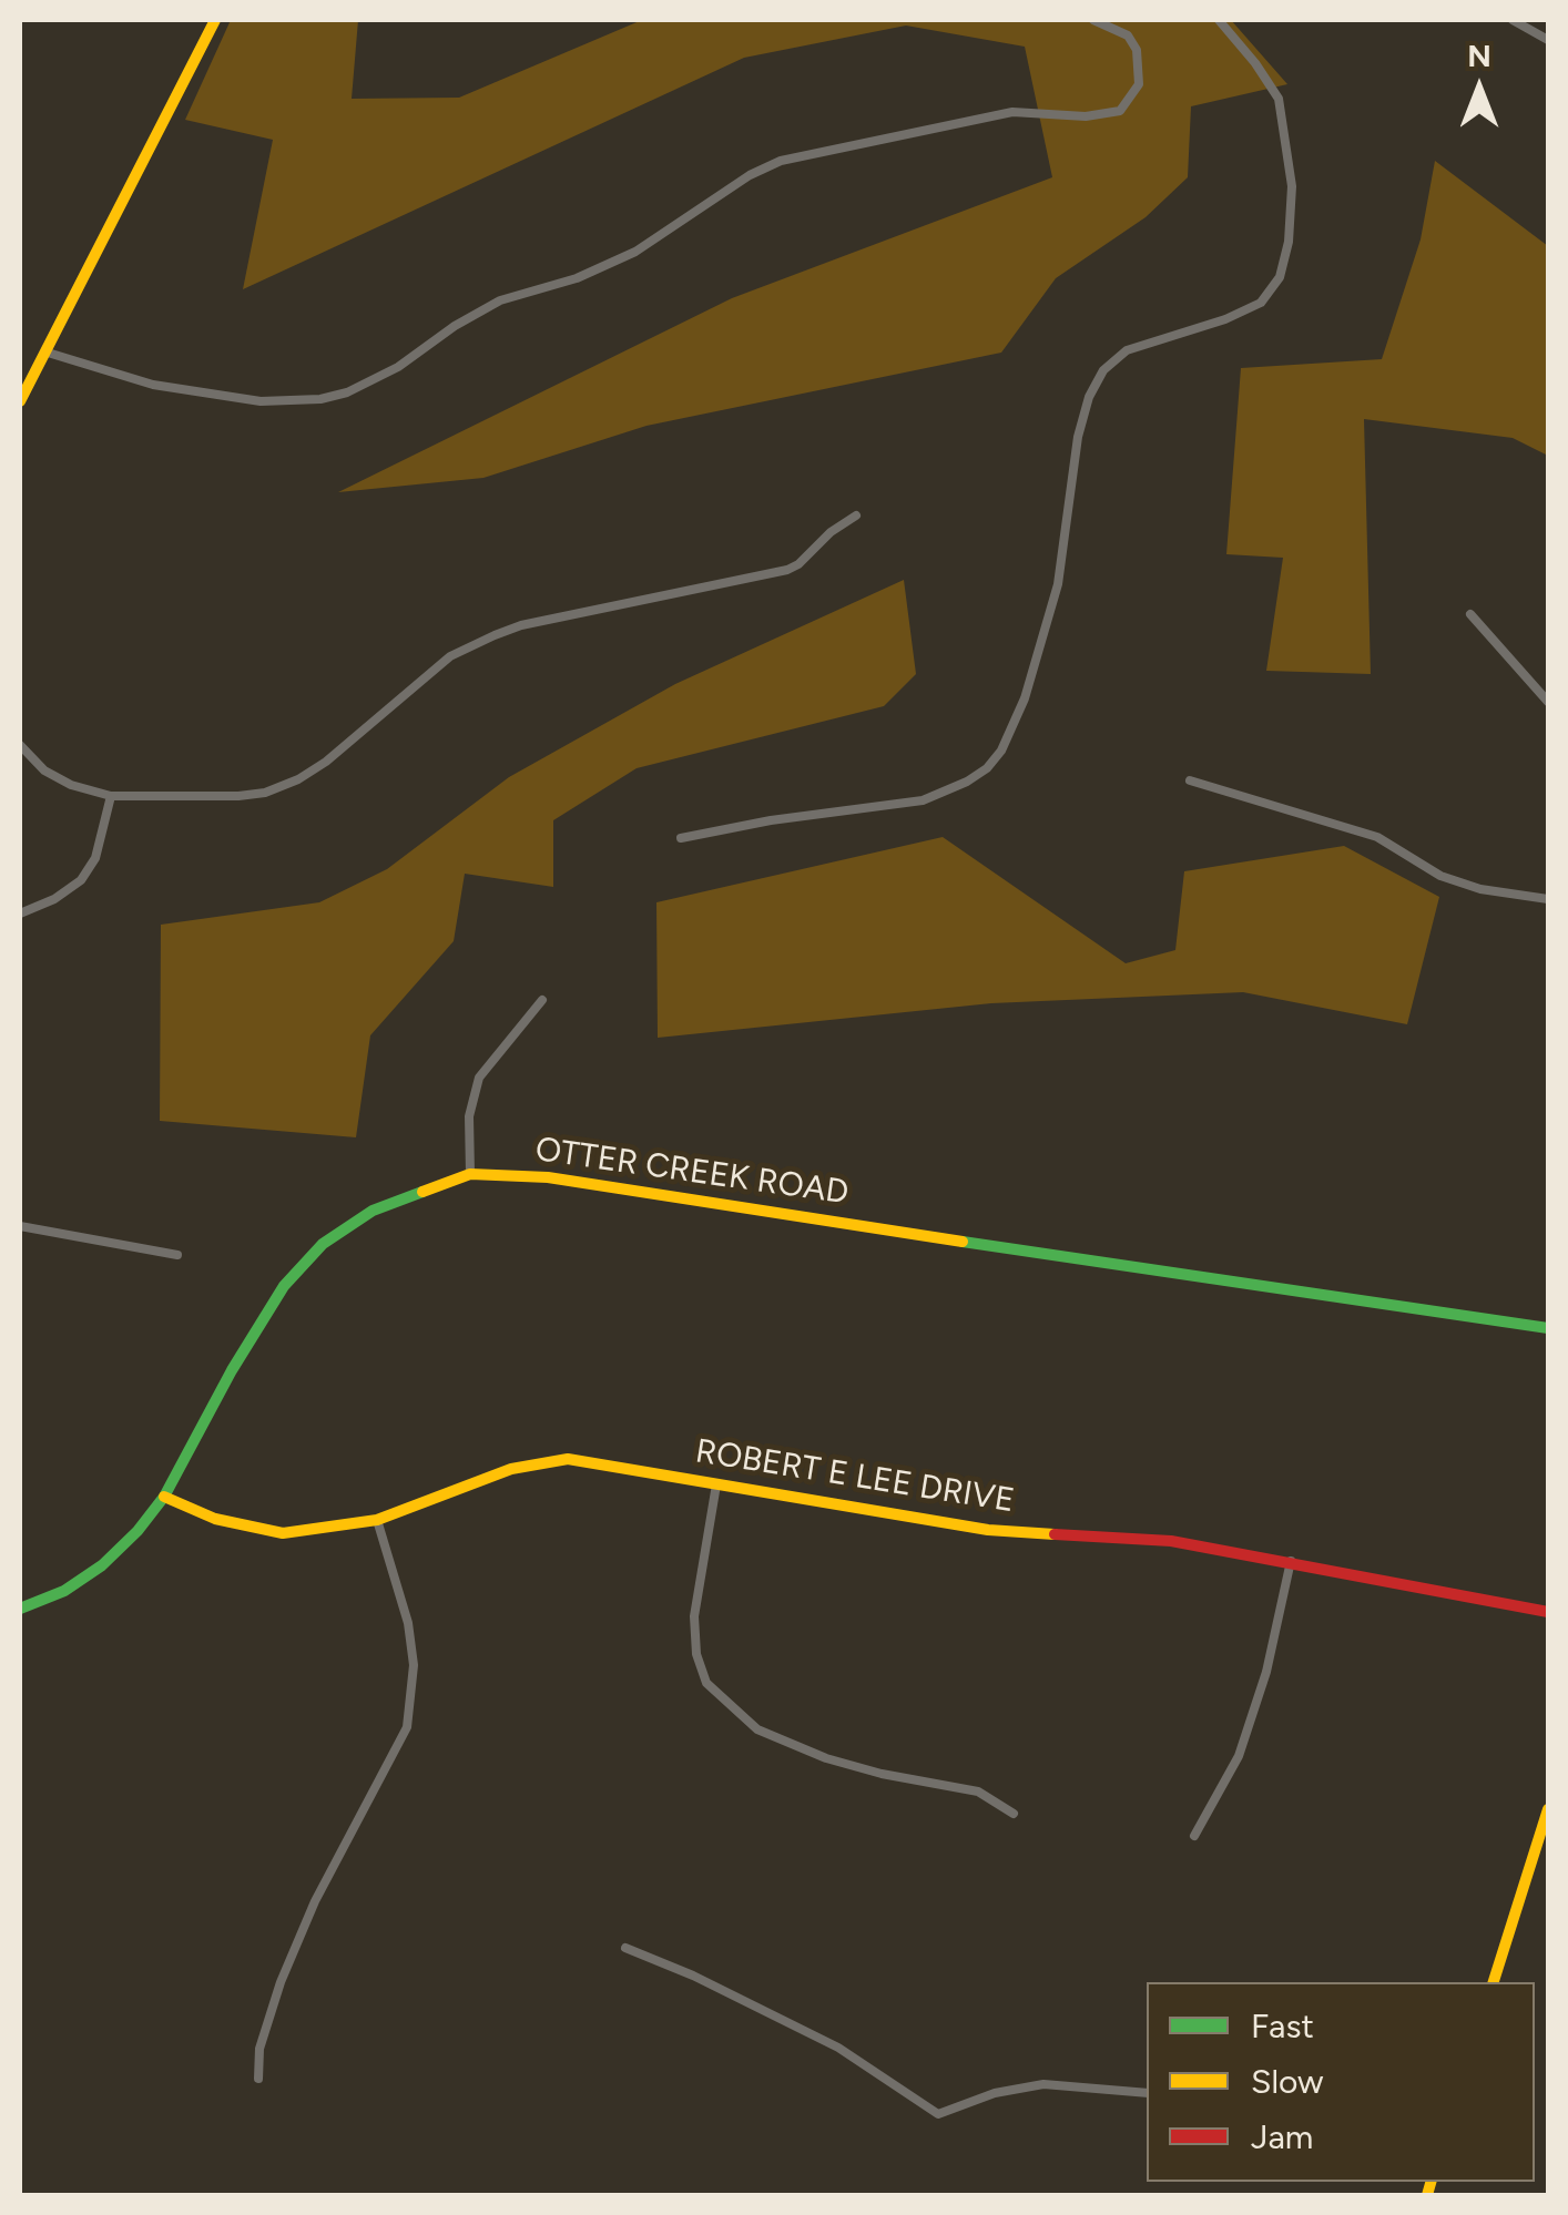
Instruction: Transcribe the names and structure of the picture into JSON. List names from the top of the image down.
{
  "streets": {
    "street": ["OTTER CREEK ROAD", "ROBERT E LEE DRIVE"]
  },
  "crossings": [
    ["OTTER CREEK ROAD", "ROBERT E LEE DRIVE"]
  ],
  "legend": ["Fast", "Slow", "Jam"],
  "north": "top"
}
